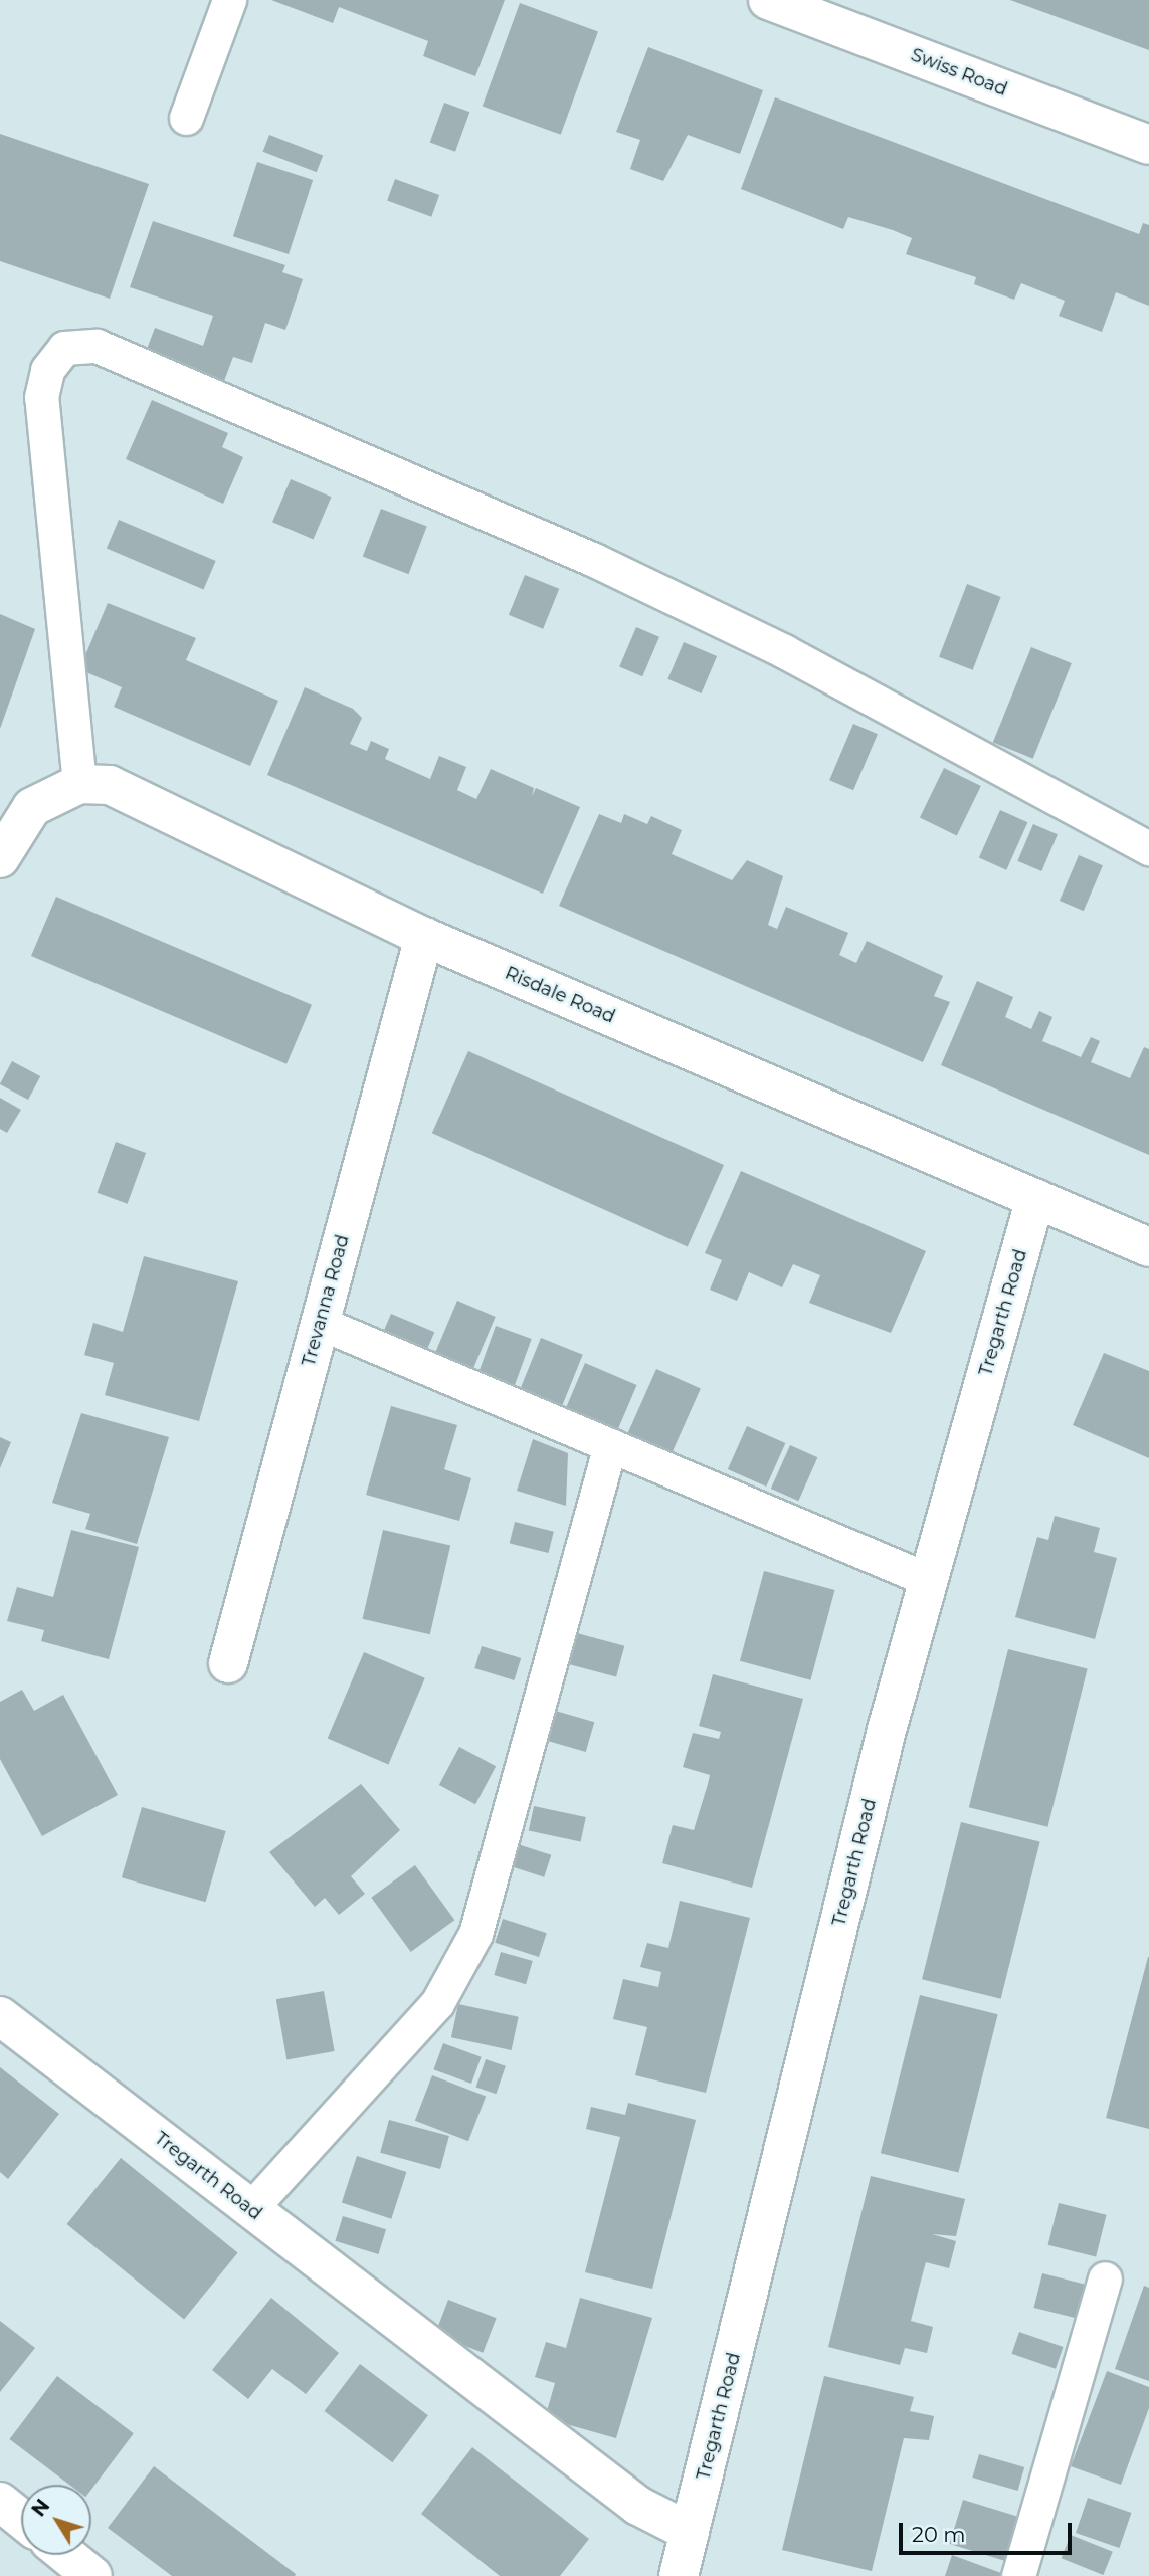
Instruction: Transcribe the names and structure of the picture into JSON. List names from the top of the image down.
{
  "streets": {
    "street": [
      "Swiss Road",
      "Risdale Road",
      "Trevanna Road",
      "Tregarth Road"
    ]
  },
  "crossings": [
    ["Risdale Road", "Trevanna Road"],
    ["Risdale Road", "Tregarth Road"]
  ],
  "scale_bar": "20 m",
  "north": "top left"
}
